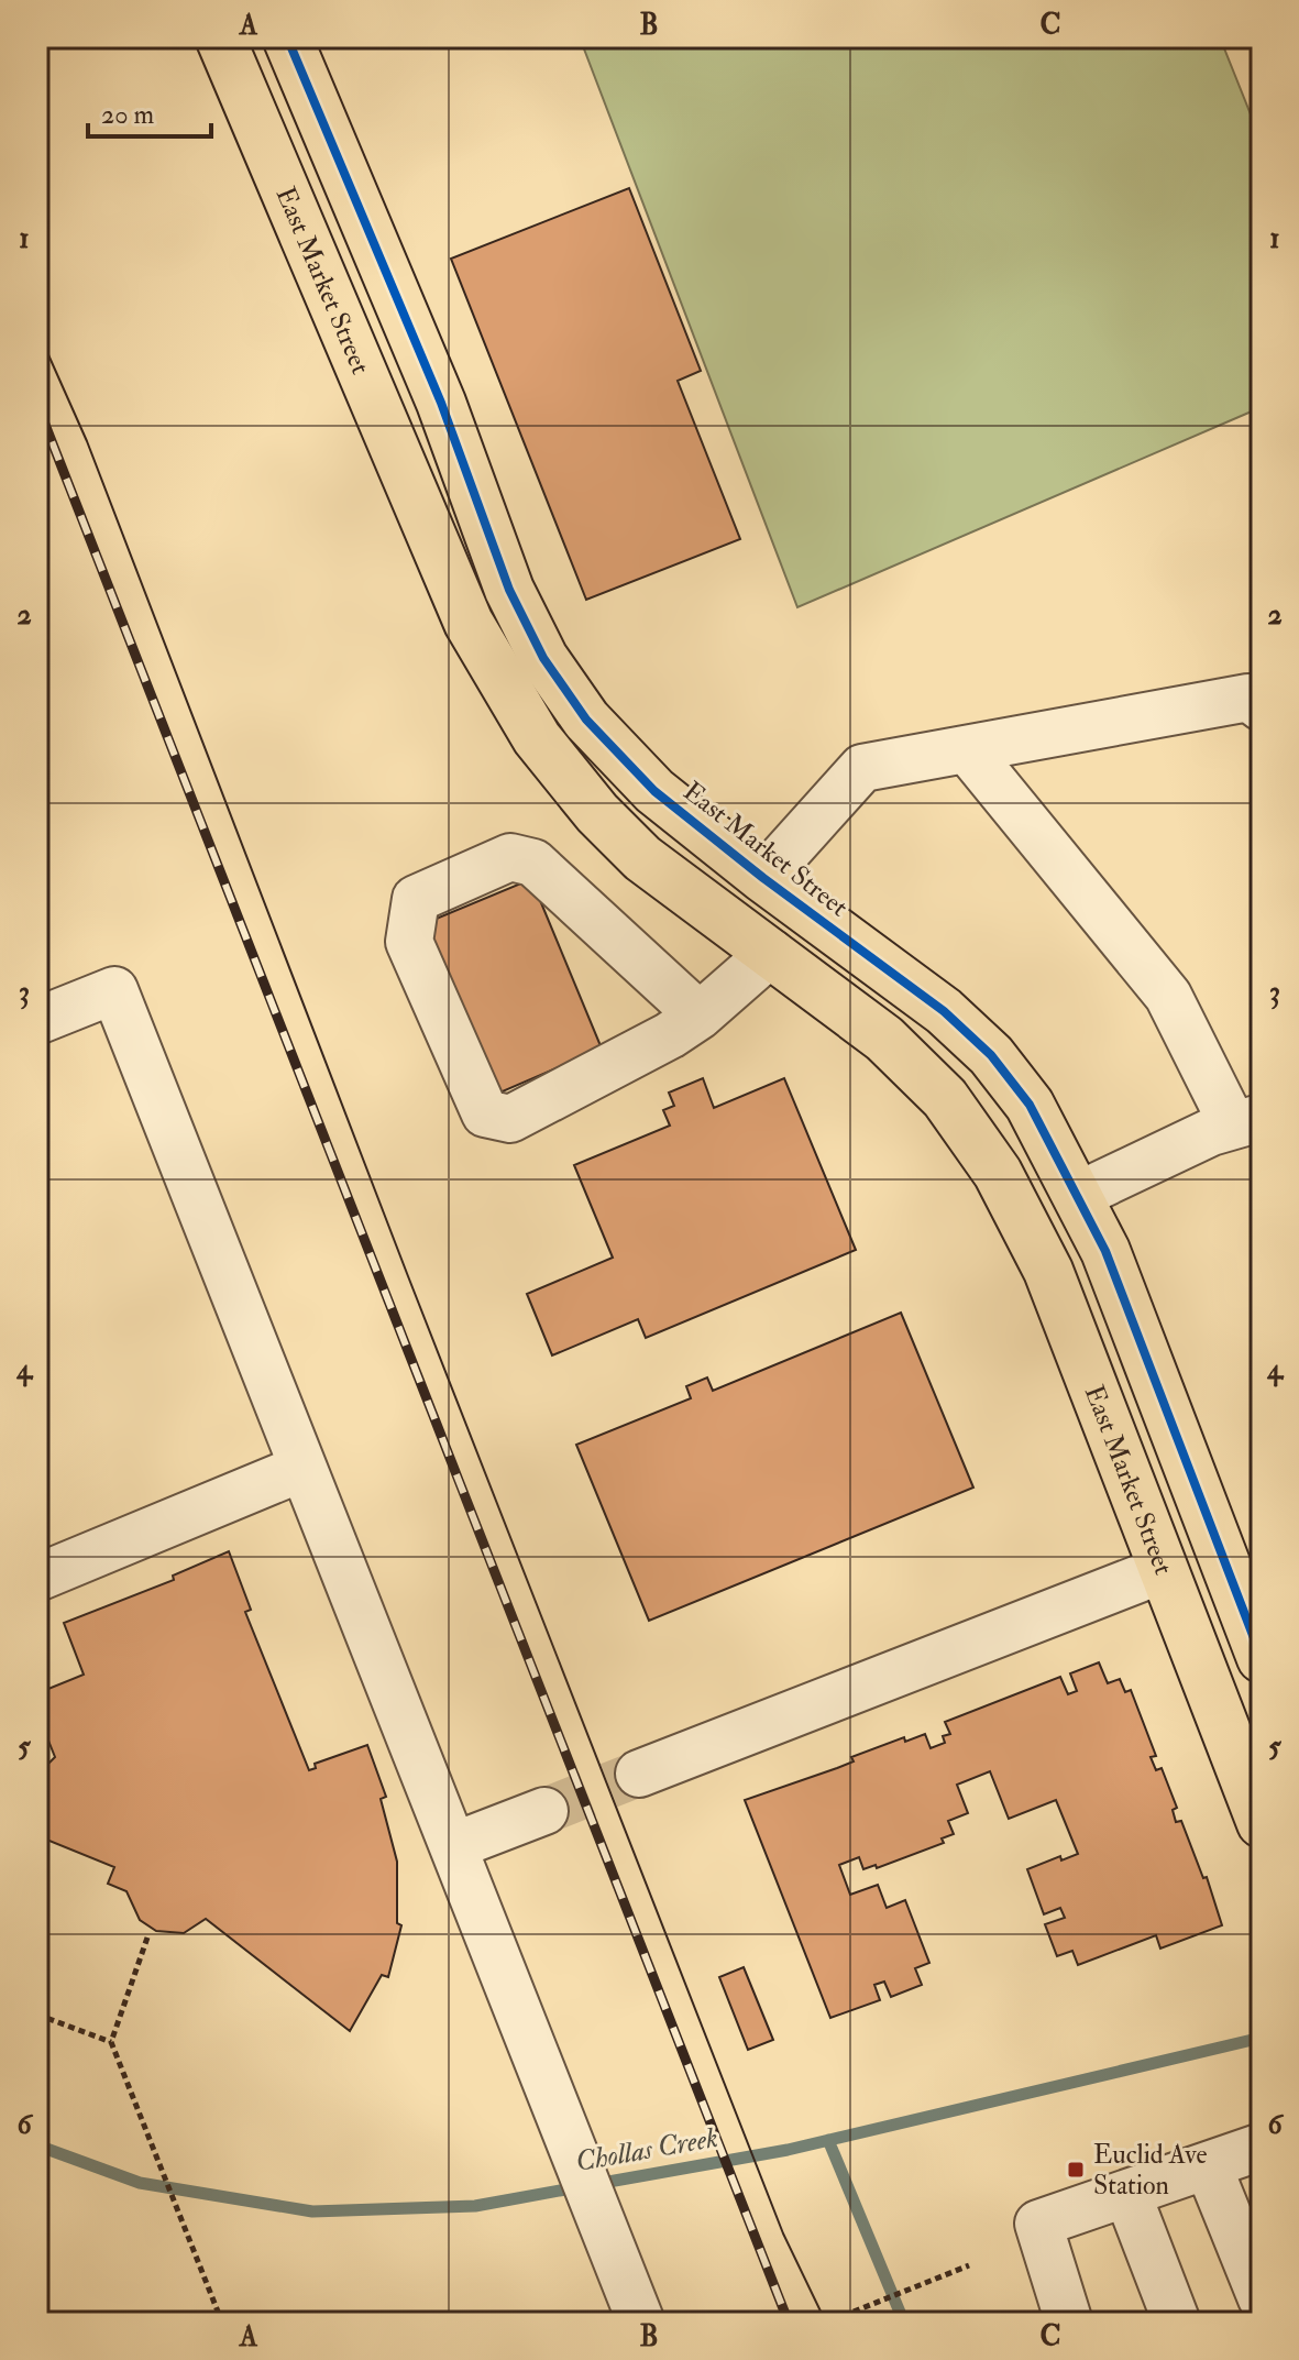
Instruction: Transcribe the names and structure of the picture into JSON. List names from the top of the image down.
{
  "streets": {
    "main road": ["East Market Street"]
  },
  "water": ["Chollas Creek"],
  "places": {
    "transit": ["Euclid Ave Station"]
  },
  "scale_bar": "20 m",
  "grid": {
    "columns": ["A", "B", "C"],
    "rows": [
      "1",
      "2",
      "3",
      "4",
      "5",
      "6"
    ]
  }
}
